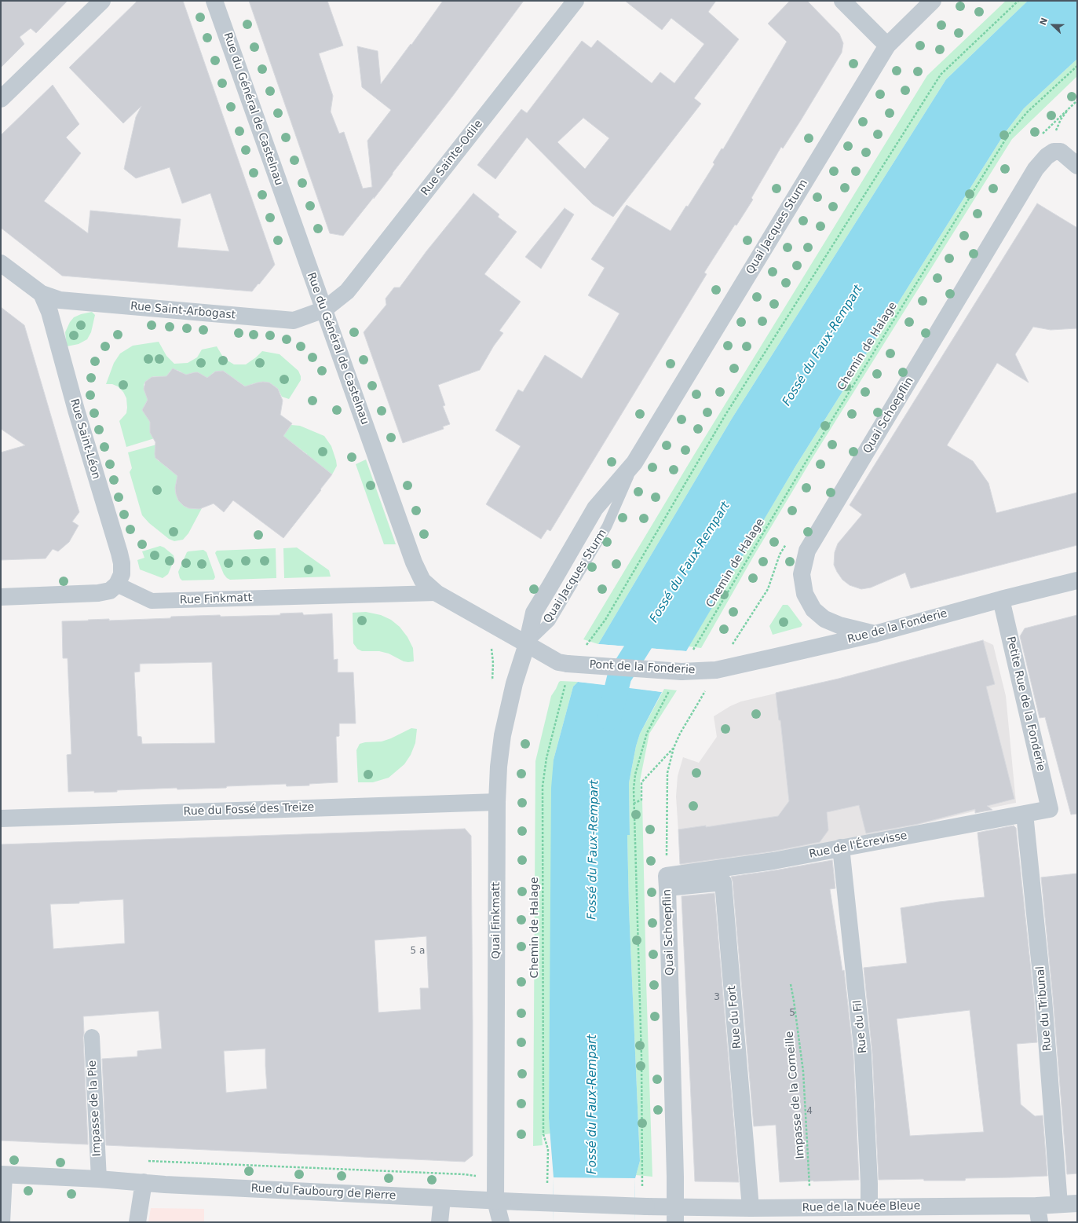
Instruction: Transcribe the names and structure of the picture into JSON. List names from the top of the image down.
{
  "streets": {
    "street": [
      "Rue du Général de Castelnau",
      "Rue Sainte-Odile",
      "Quai Jacques Sturm",
      "Rue Saint-Arbogast",
      "Quai Schoepflin",
      "Rue Saint-Léon",
      "Rue Finkmatt",
      "Rue de la Fonderie",
      "Pont de la Fonderie",
      "Petite Rue de la Fonderie",
      "Rue du Fossé des Treize",
      "Rue de l'Écrevisse",
      "Quai Finkmatt",
      "Rue du Tribunal",
      "Rue du Fort",
      "Rue du Fil",
      "Impasse de la Pie",
      "Rue du Faubourg de Pierre",
      "Rue de la Nuée Bleue"
    ],
    "path": ["Chemin de Halage", "Impasse de la Corneille"]
  },
  "crossings": [
    ["Rue du Général de Castelnau", "Rue Sainte-Odile"],
    ["Rue du Général de Castelnau", "Quai Jacques Sturm"],
    ["Rue du Général de Castelnau", "Rue Saint-Arbogast"],
    ["Rue du Général de Castelnau", "Rue Finkmatt"],
    ["Rue du Général de Castelnau", "Pont de la Fonderie"],
    ["Rue du Général de Castelnau", "Quai Finkmatt"],
    ["Rue Sainte-Odile", "Rue Saint-Arbogast"],
    ["Quai Jacques Sturm", "Pont de la Fonderie"],
    ["Quai Jacques Sturm", "Quai Finkmatt"],
    ["Rue Saint-Arbogast", "Rue Saint-Léon"],
    ["Quai Schoepflin", "Rue de la Fonderie"],
    ["Quai Schoepflin", "Pont de la Fonderie"],
    ["Quai Schoepflin", "Rue de l'Écrevisse"],
    ["Quai Schoepflin", "Rue du Fort"],
    ["Quai Schoepflin", "Rue de la Nuée Bleue"],
    ["Rue Saint-Léon", "Rue Finkmatt"],
    ["Rue de la Fonderie", "Pont de la Fonderie"],
    ["Rue de la Fonderie", "Petite Rue de la Fonderie"],
    ["Pont de la Fonderie", "Quai Finkmatt"],
    ["Petite Rue de la Fonderie", "Rue de l'Écrevisse"],
    ["Rue du Fossé des Treize", "Quai Finkmatt"],
    ["Rue de l'Écrevisse", "Rue du Tribunal"],
    ["Rue de l'Écrevisse", "Rue du Fort"],
    ["Rue de l'Écrevisse", "Rue du Fil"],
    ["Quai Finkmatt", "Rue du Faubourg de Pierre"],
    ["Rue du Tribunal", "Rue de la Nuée Bleue"],
    ["Rue du Fort", "Rue de la Nuée Bleue"],
    ["Rue du Fil", "Rue de la Nuée Bleue"],
    ["Impasse de la Pie", "Rue du Faubourg de Pierre"],
    ["Rue du Faubourg de Pierre", "Rue de la Nuée Bleue"]
  ],
  "water": ["Fossé du Faux-Rempart"],
  "house_numbers": [
    "5 a",
    "3",
    "5",
    "4"
  ],
  "north": "left"
}
